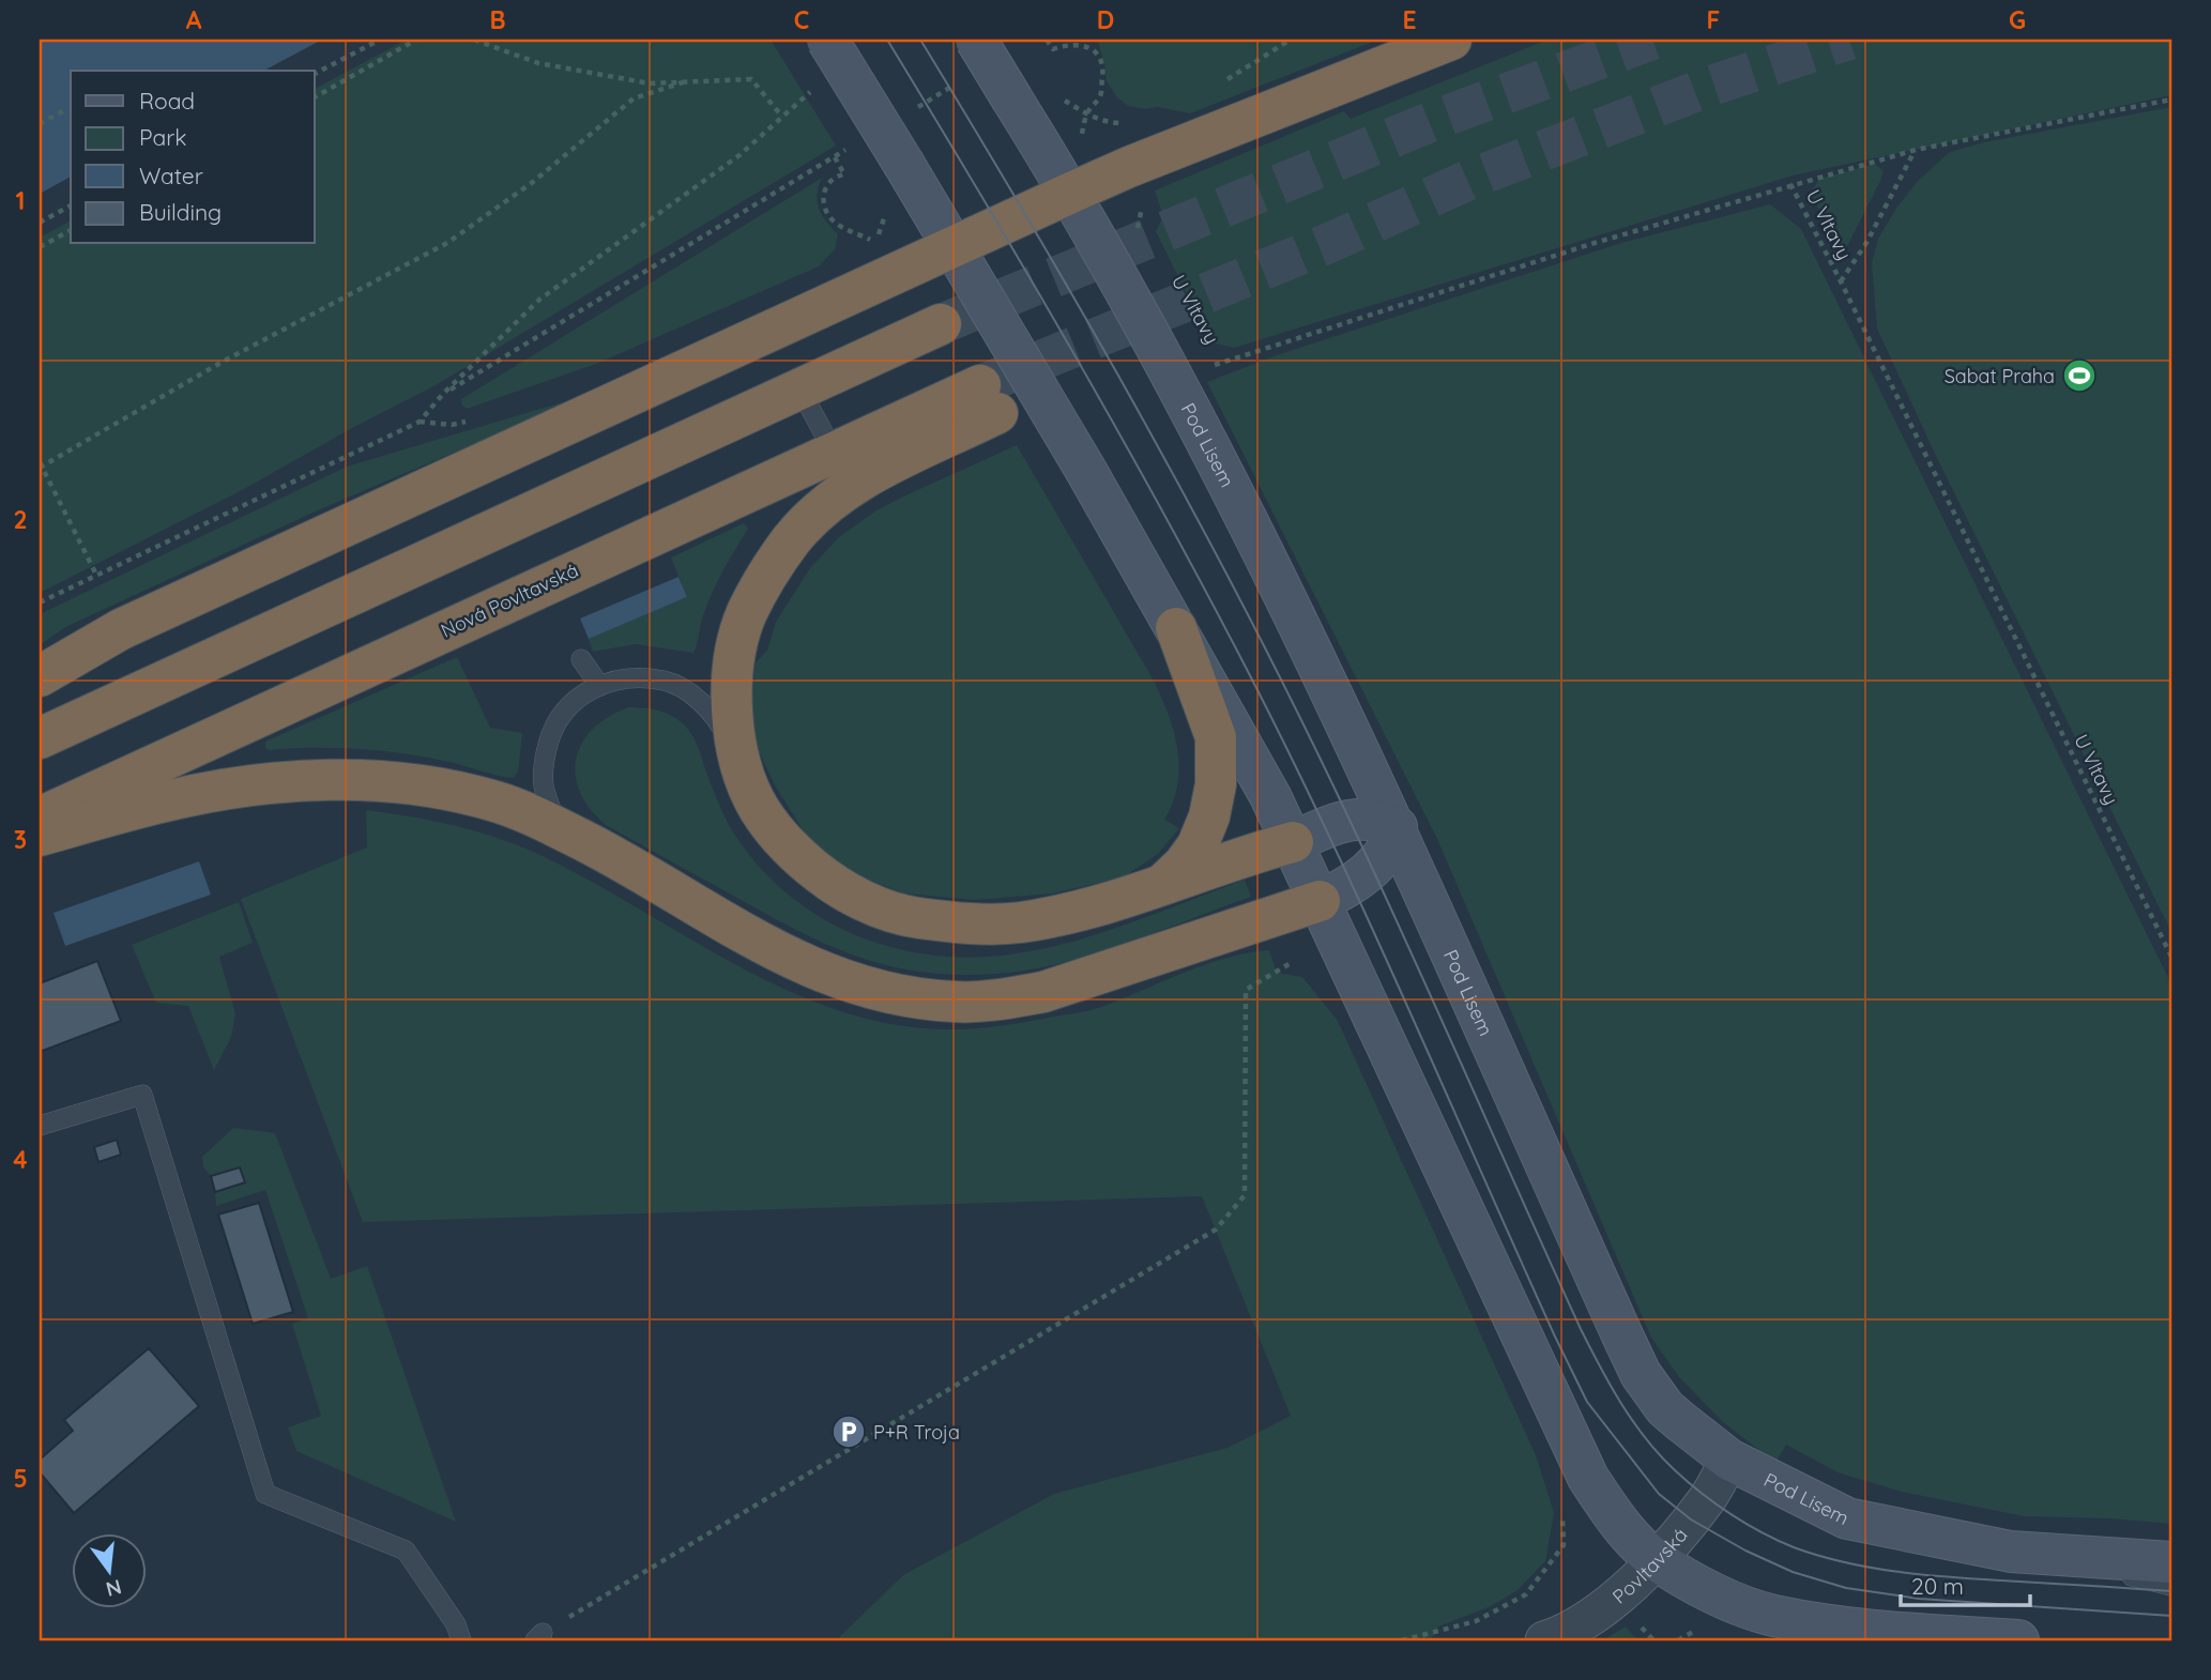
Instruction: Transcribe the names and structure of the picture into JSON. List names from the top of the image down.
{
  "streets": {
    "highway": ["Nová Povltavská"],
    "street": ["Pod Lisem", "Povltavská"],
    "path": ["U Vltavy"]
  },
  "crossings": [
    ["Pod Lisem", "Povltavská"]
  ],
  "places": {
    "sports": ["Sabat Praha"],
    "parking": ["P+R Troja"]
  },
  "legend": [
    "Road",
    "Park",
    "Water",
    "Building"
  ],
  "scale_bar": "20 m",
  "north": "bottom",
  "grid": {
    "columns": [
      "A",
      "B",
      "C",
      "D",
      "E",
      "F",
      "G"
    ],
    "rows": [
      "1",
      "2",
      "3",
      "4",
      "5"
    ]
  }
}
